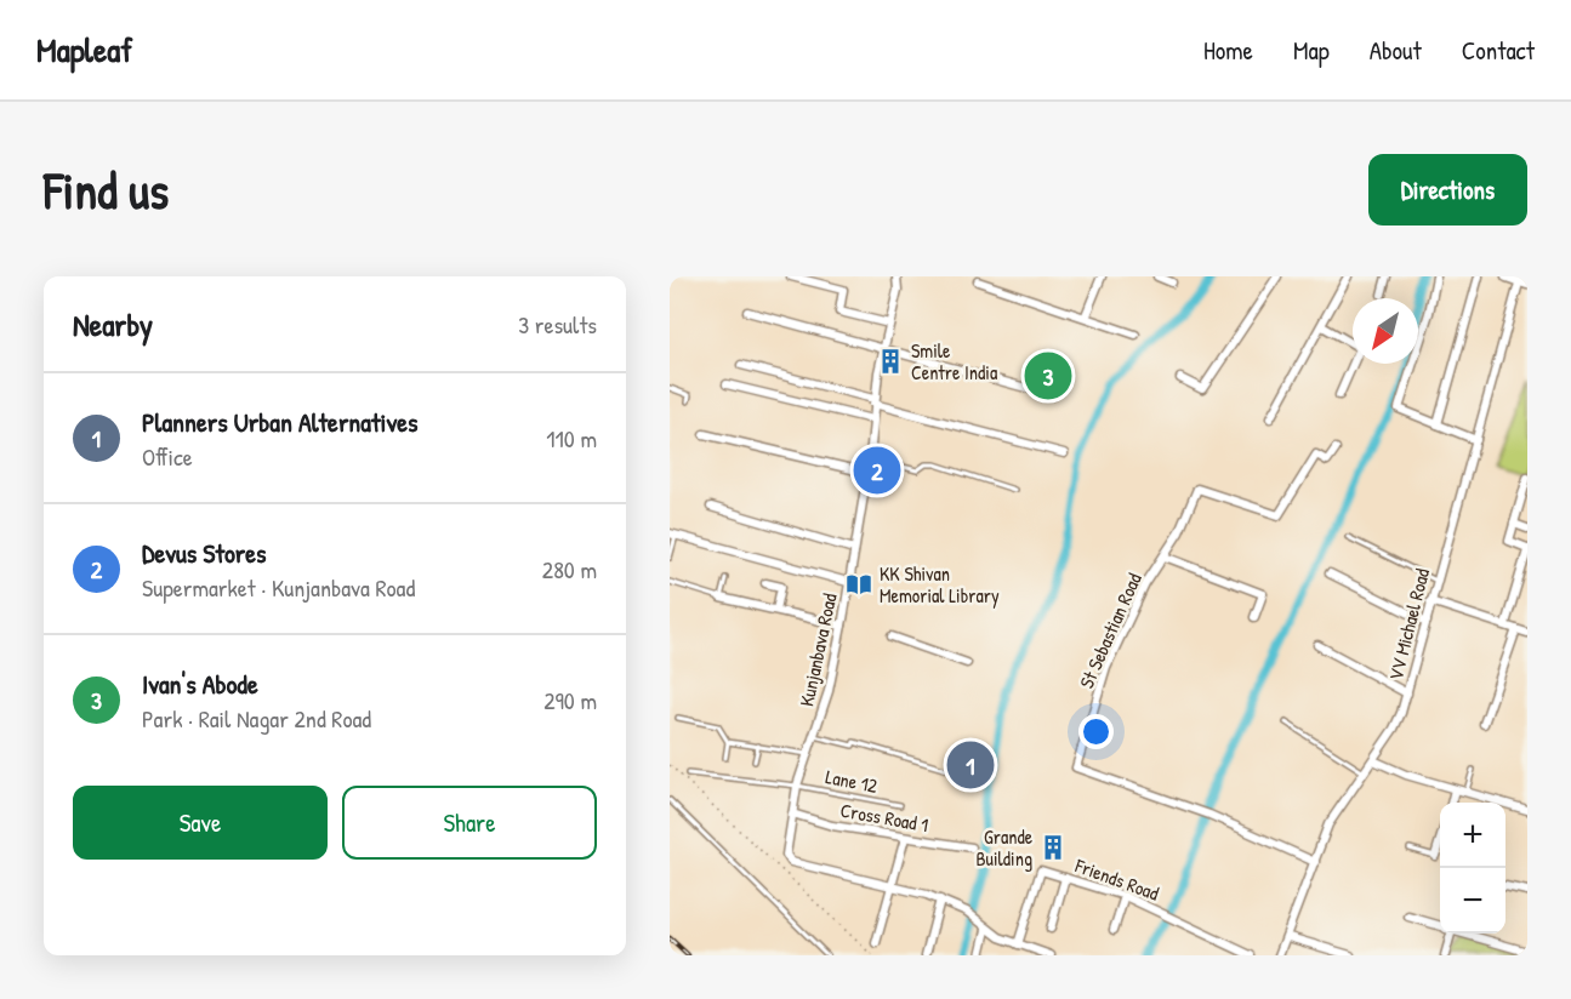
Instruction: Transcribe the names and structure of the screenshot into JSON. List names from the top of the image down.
{
  "streets": {
    "street": [
      "VV Michael Road",
      "St Sebastian Road",
      "Kunjanbava Road",
      "Cross Road 1",
      "Friends Road"
    ],
    "lane": ["Lane 12"]
  },
  "crossings": [
    ["VV Michael Road", "St Sebastian Road"],
    ["Kunjanbava Road", "Lane 12"],
    ["Kunjanbava Road", "Cross Road 1"],
    ["Kunjanbava Road", "Friends Road"]
  ],
  "places": {
    "building": ["Smile Centre India", "Grande Building"],
    "library": ["KK Shivan Memorial Library"]
  },
  "north": "bottom left",
  "page": {
    "header": "Mapleaf",
    "nav": [
      "Home",
      "Map",
      "About",
      "Contact"
    ],
    "buttons": [
      "Directions",
      ["Save", "Share"]
    ],
    "title": "Find us",
    "heading": ["Nearby", "3 results"],
    "pins": ["3", "2", "1"],
    "list": [
      {
        "mark": "1",
        "name": "Planners Urban Alternatives",
        "note": "Office",
        "value": "110 m"
      },
      {
        "mark": "2",
        "name": "Devus Stores",
        "note": "Supermarket · Kunjanbava Road",
        "value": "280 m"
      },
      {
        "mark": "3",
        "name": "Ivan's Abode",
        "note": "Park · Rail Nagar 2nd Road",
        "value": "290 m"
      }
    ],
    "map_buttons": ["+", "−"]
  }
}
